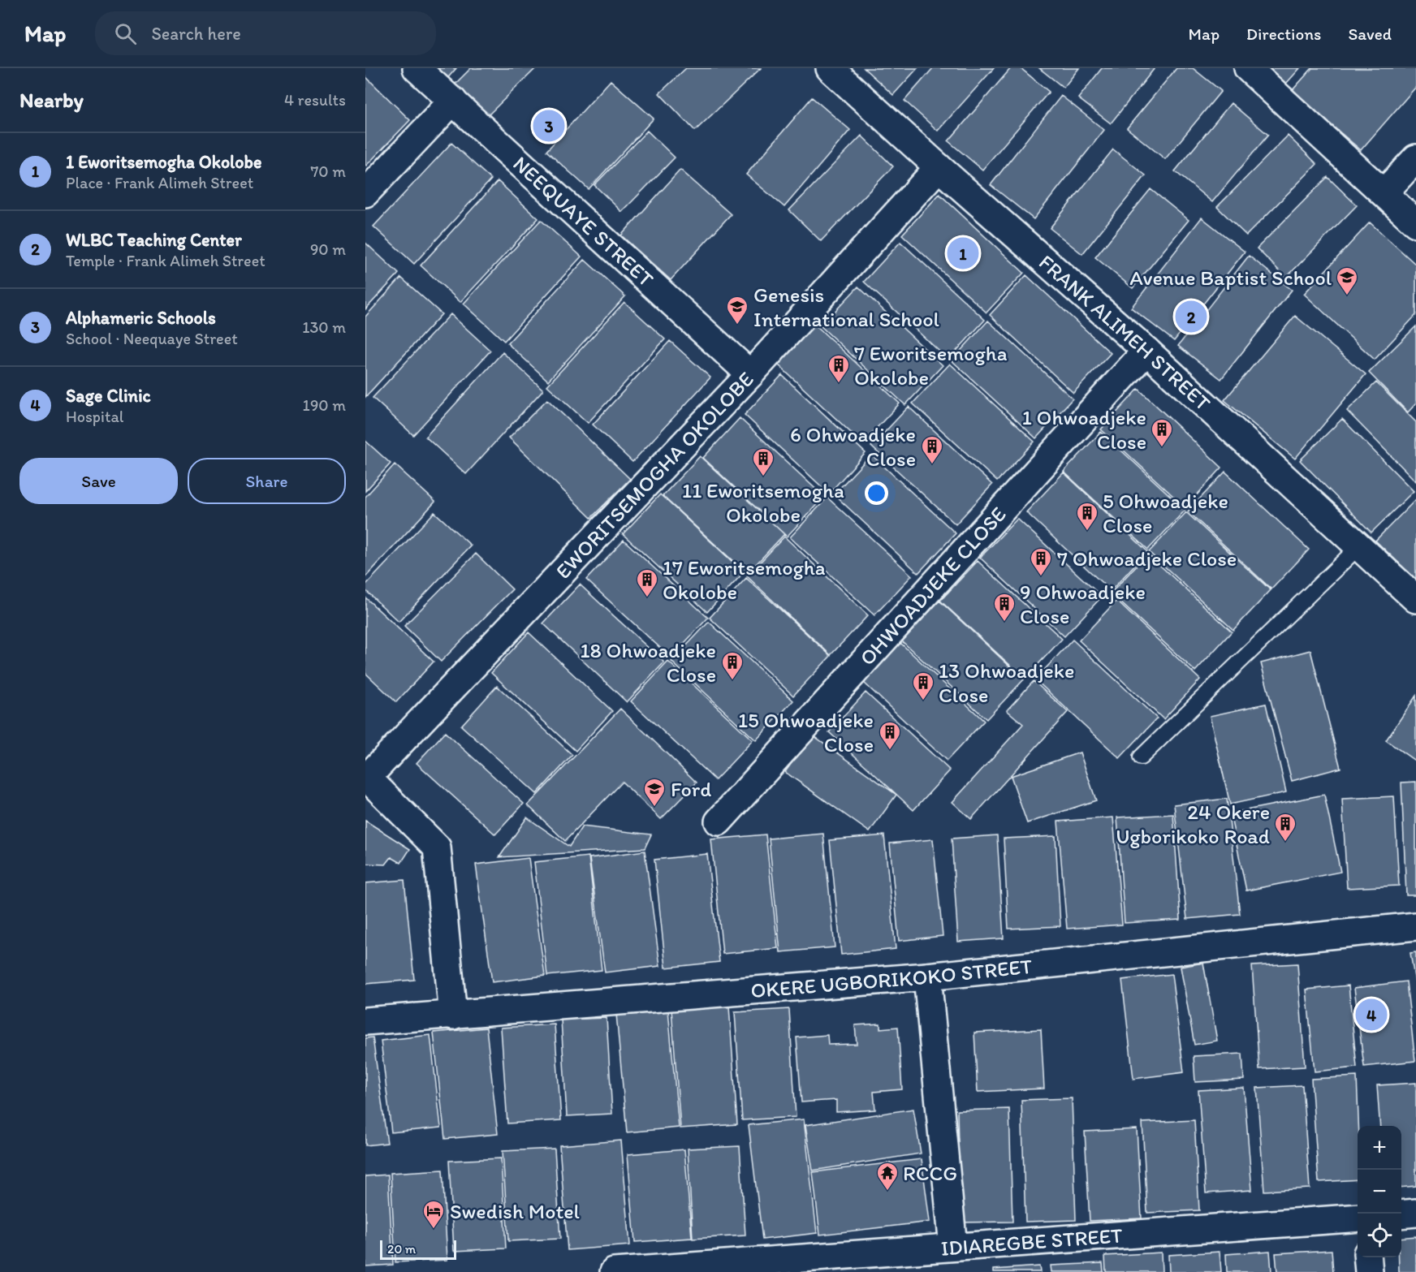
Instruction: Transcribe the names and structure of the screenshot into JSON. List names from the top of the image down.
{
  "streets": {
    "street": [
      "NEEQUAYE STREET",
      "FRANK ALIMEH STREET",
      "EWORITSEMOGHA OKOLOBE",
      "OHWOADJEKE CLOSE",
      "OKERE UGBORIKOKO STREET",
      "IDIAREGBE STREET"
    ]
  },
  "crossings": [
    ["NEEQUAYE STREET", "EWORITSEMOGHA OKOLOBE"],
    ["FRANK ALIMEH STREET", "EWORITSEMOGHA OKOLOBE"],
    ["FRANK ALIMEH STREET", "OHWOADJEKE CLOSE"]
  ],
  "places": {
    "school or university": ["Avenue Baptist School", "Genesis International School", "Ford"],
    "building": [
      "7 Eworitsemogha Okolobe",
      "1 Ohwoadjeke Close",
      "6 Ohwoadjeke Close",
      "11 Eworitsemogha Okolobe",
      "5 Ohwoadjeke Close",
      "7 Ohwoadjeke Close",
      "17 Eworitsemogha Okolobe",
      "9 Ohwoadjeke Close",
      "18 Ohwoadjeke Close",
      "13 Ohwoadjeke Close",
      "15 Ohwoadjeke Close",
      "24 Okere Ugborikoko Road"
    ],
    "temple": ["RCCG"],
    "hotel": ["Swedish Motel"]
  },
  "scale_bar": "20 m",
  "page": {
    "header": "Map",
    "search": "Search here",
    "nav": ["Map", "Directions", "Saved"],
    "heading": ["Nearby", "4 results"],
    "pins": [
      "3",
      "1",
      "2",
      "4"
    ],
    "list": [
      {
        "mark": "1",
        "name": "1 Eworitsemogha Okolobe",
        "note": "Place · Frank Alimeh Street",
        "value": "70 m"
      },
      {
        "mark": "2",
        "name": "WLBC Teaching Center",
        "note": "Temple · Frank Alimeh Street",
        "value": "90 m"
      },
      {
        "mark": "3",
        "name": "Alphameric Schools",
        "note": "School · Neequaye Street",
        "value": "130 m"
      },
      {
        "mark": "4",
        "name": "Sage Clinic",
        "note": "Hospital",
        "value": "190 m"
      }
    ],
    "buttons": ["Save", "Share"],
    "map_buttons": ["+", "−"],
    "scale": "20 m"
  }
}
